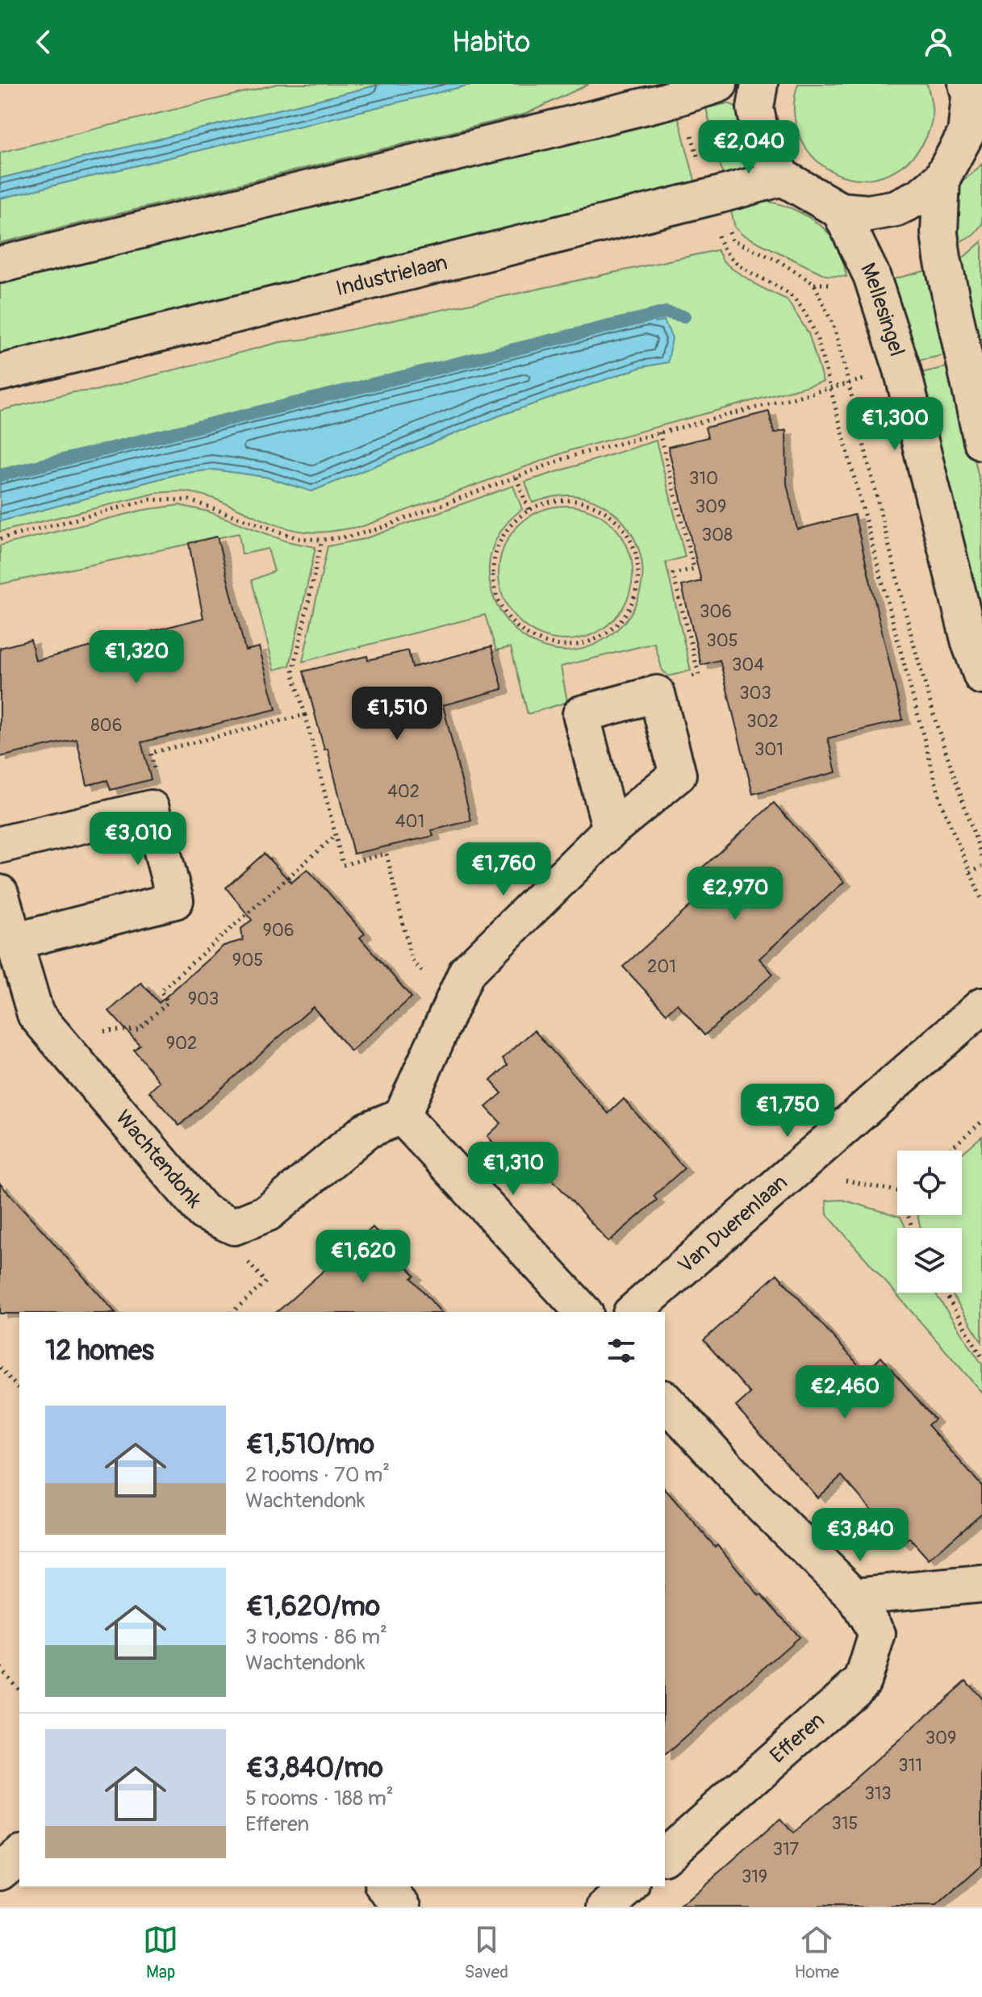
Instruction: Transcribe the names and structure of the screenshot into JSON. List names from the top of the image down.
{
  "streets": {
    "street": [
      "Industrielaan",
      "Mellesingel",
      "Wachtendonk",
      "Van Duerenlaan",
      "Efferen"
    ]
  },
  "house_numbers": [
    "310",
    "309",
    "308",
    "306",
    "305",
    "304",
    "303",
    "302",
    "806",
    "301",
    "402",
    "401",
    "906",
    "905",
    "201",
    "903",
    "902",
    "309",
    "311",
    "313",
    "315",
    "317",
    "319"
  ],
  "page": {
    "header": "Habito",
    "price": [
      "€2,040",
      "€1,300",
      "€1,320",
      "€1,510",
      "€3,010",
      "€1,760",
      "€2,970",
      "€1,750",
      "€1,310",
      "€1,620",
      "€2,460",
      "€3,840"
    ],
    "heading": "12 homes",
    "list": [
      {
        "name": "€1,510/mo",
        "note": "2 rooms · 70 m² · Wachtendonk"
      },
      {
        "name": "€1,620/mo",
        "note": "3 rooms · 86 m² · Wachtendonk"
      },
      {
        "name": "€3,840/mo",
        "note": "5 rooms · 188 m² · Efferen"
      }
    ],
    "tabs": ["Map", "Saved", "Home"]
  }
}
